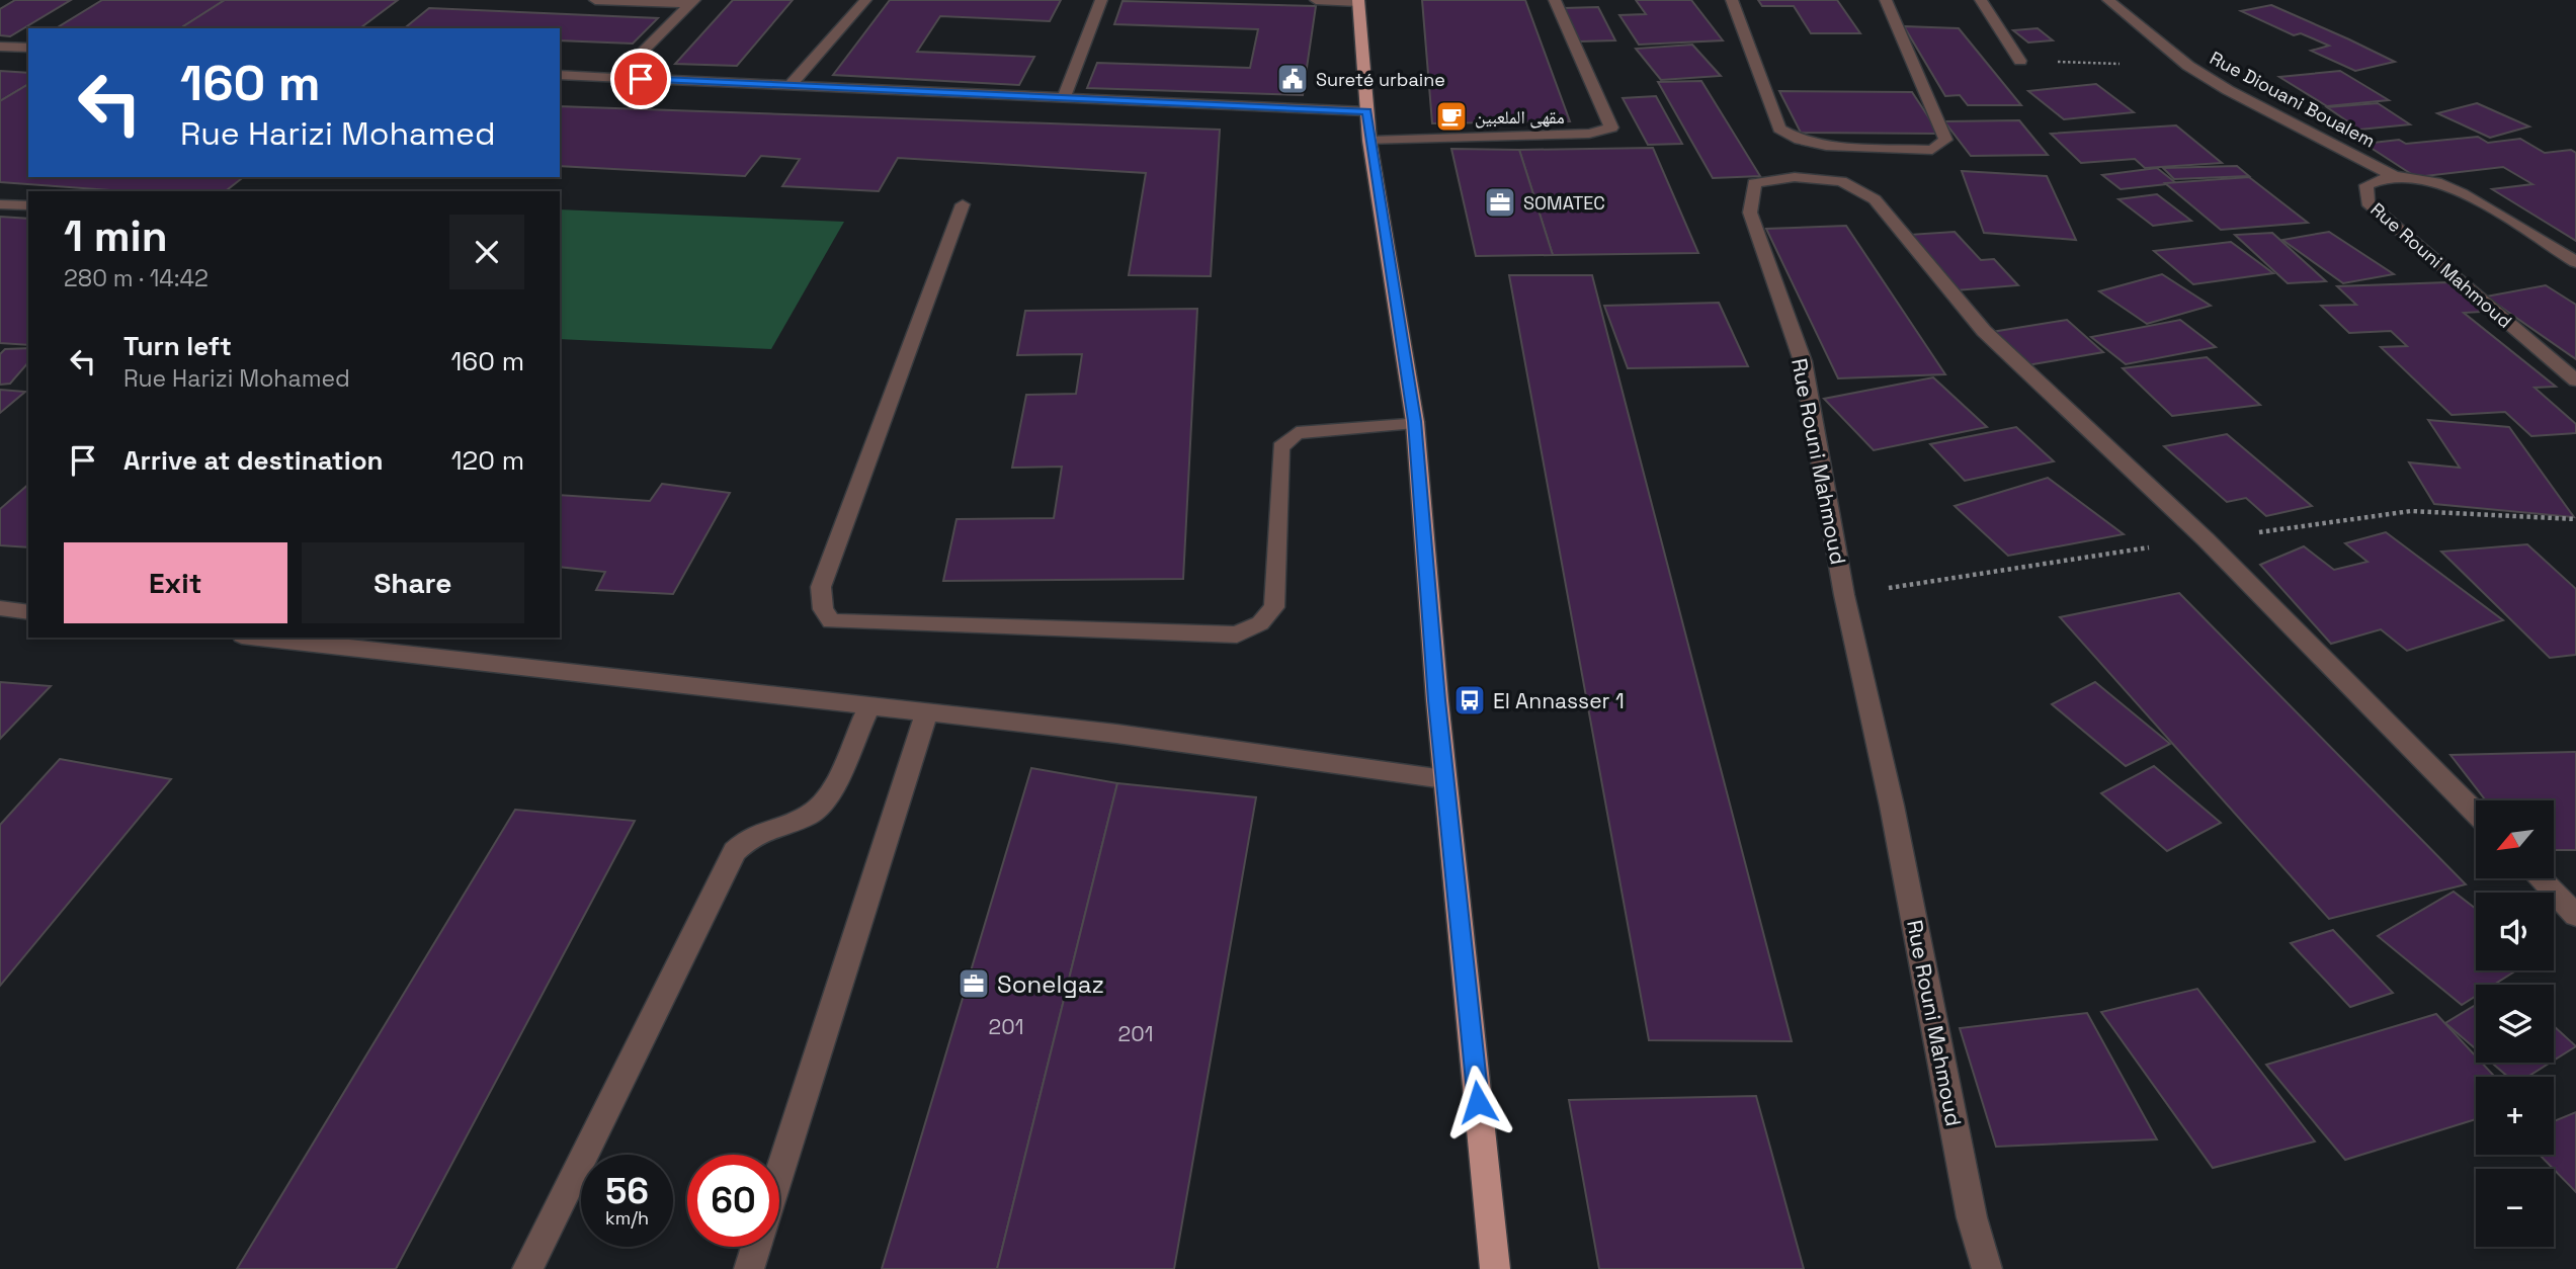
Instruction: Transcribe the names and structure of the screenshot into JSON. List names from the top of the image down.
{
  "streets": {
    "street": ["Rue Diouani Boualem", "Rue Rouni Mahmoud"]
  },
  "crossings": [
    ["Rue Diouani Boualem", "Rue Rouni Mahmoud"]
  ],
  "places": {
    "public building": ["Sureté urbaine"],
    "cafe": ["مقهى الملعبين"],
    "office": ["SOMATEC", "Sonelgaz"],
    "bus stop": ["El Annasser 1"]
  },
  "house_numbers": ["201", "201"],
  "north": "bottom left",
  "page": {
    "turn": ["160 m", "Rue Harizi Mohamed"],
    "heading": ["1 min", "280 m · 14:42"],
    "list": [
      {
        "name": "Turn left",
        "note": "Rue Harizi Mohamed",
        "value": "160 m"
      },
      {
        "name": "Arrive at destination",
        "value": "120 m"
      }
    ],
    "buttons": ["Exit", "Share"],
    "map_buttons": ["+", "−"],
    "speed": "56 km/h",
    "limit": "60"
  }
}
